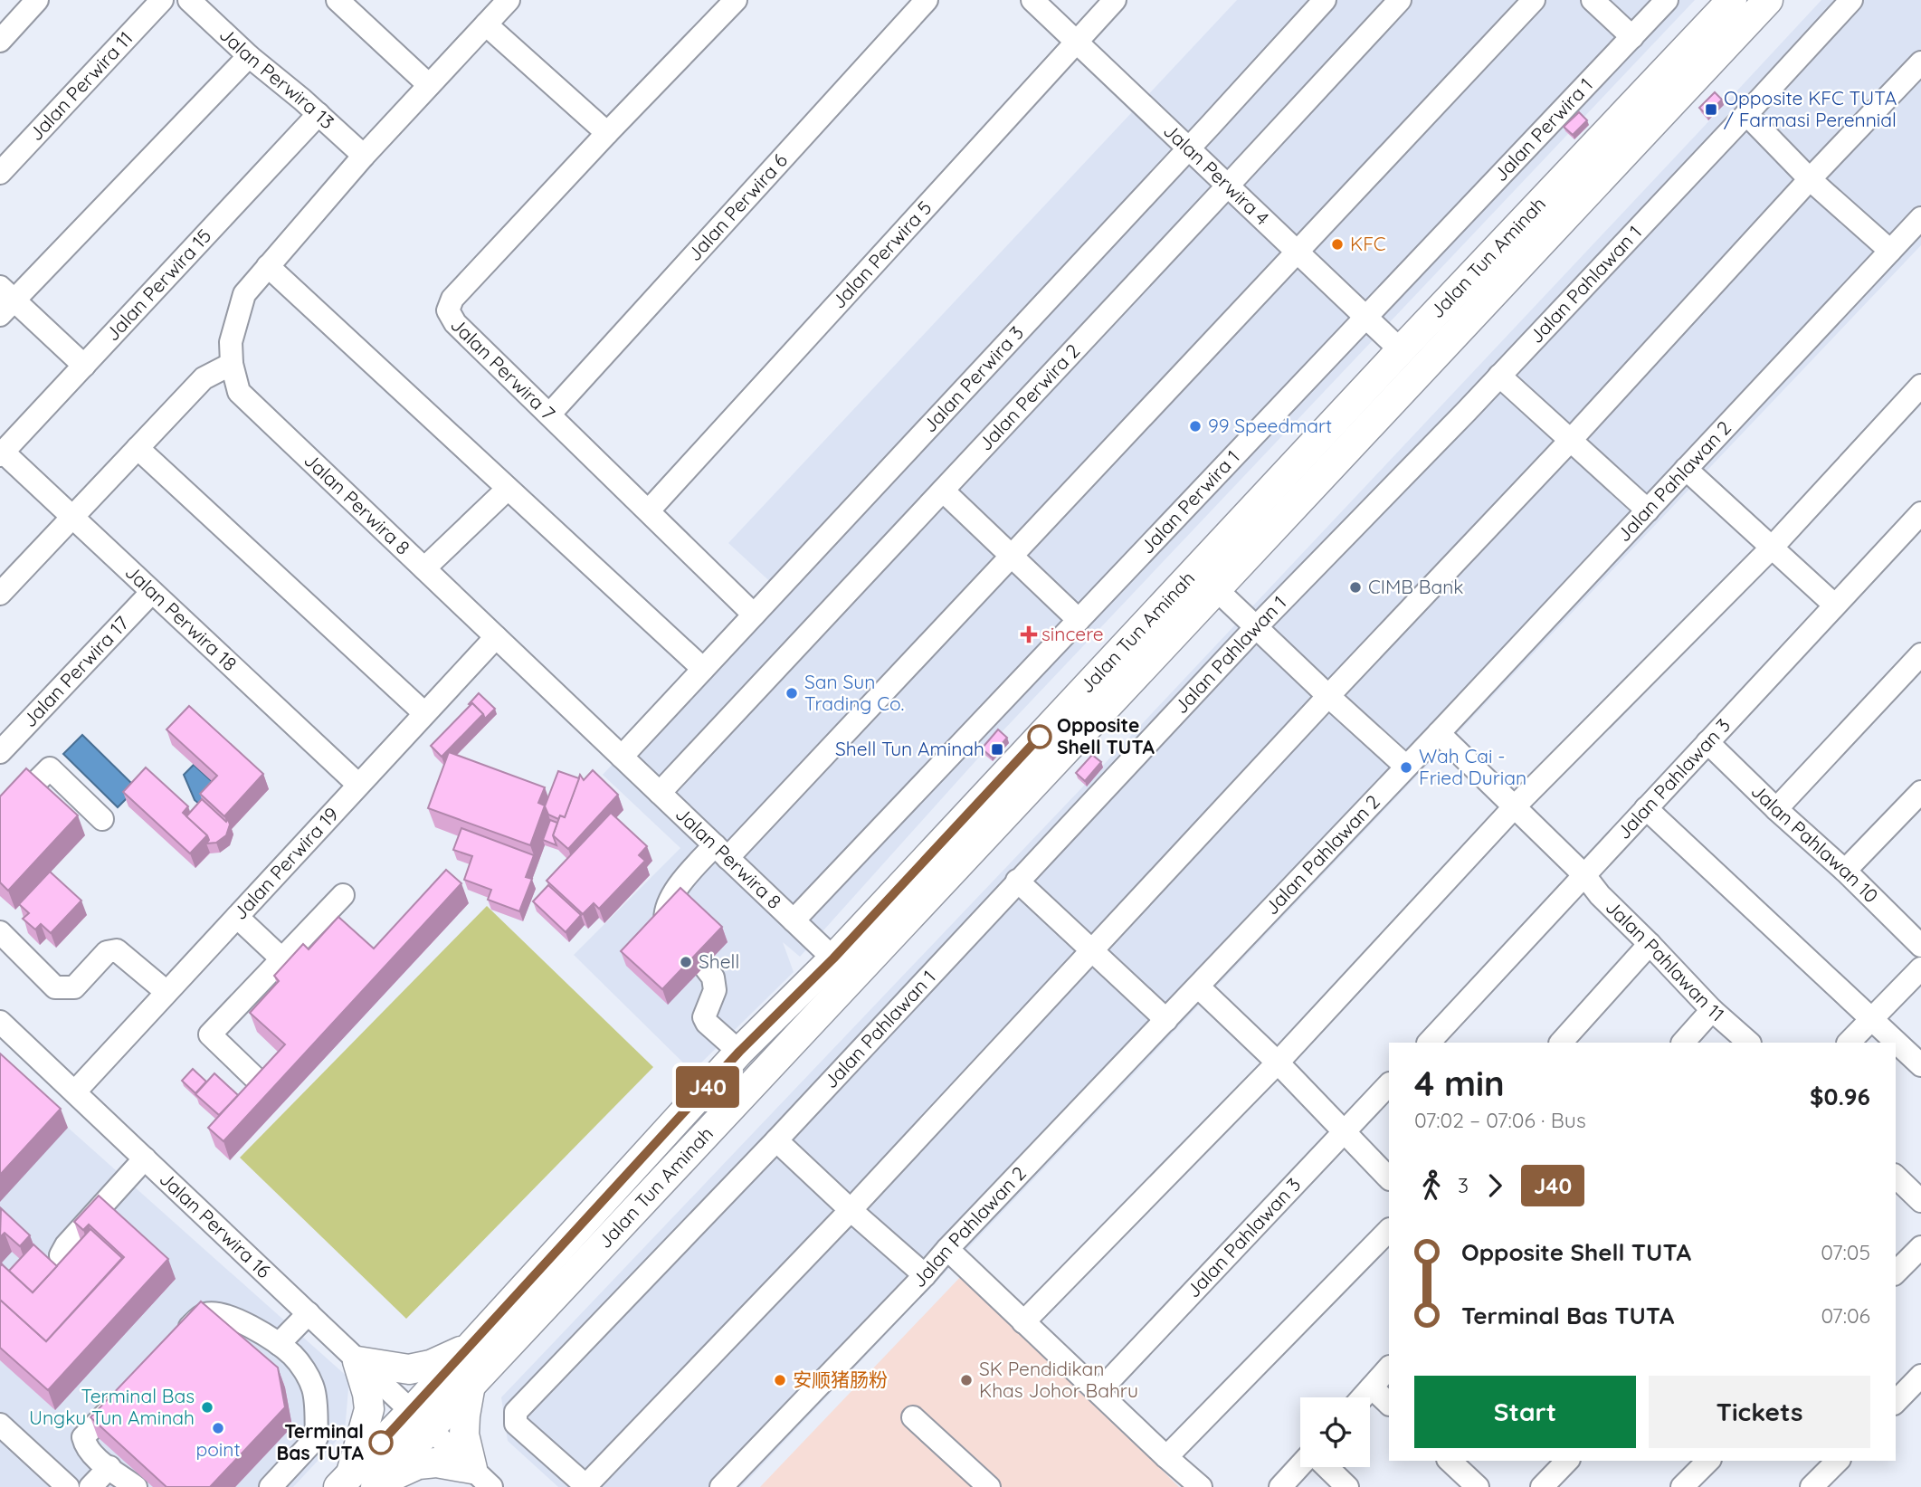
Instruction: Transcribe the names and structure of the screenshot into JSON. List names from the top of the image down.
{
  "streets": {
    "main road": ["Jalan Tun Aminah"],
    "street": [
      "Jalan Perwira 13",
      "Jalan Perwira 11",
      "Jalan Perwira 1",
      "Jalan Perwira 4",
      "Jalan Perwira 6",
      "Jalan Perwira 5",
      "Jalan Pahlawan 1",
      "Jalan Perwira 15",
      "Jalan Perwira 7",
      "Jalan Perwira 3",
      "Jalan Perwira 2",
      "Jalan Pahlawan 2",
      "Jalan Perwira 8",
      "Jalan Perwira 18",
      "Jalan Perwira 17",
      "Jalan Pahlawan 3",
      "Jalan Pahlawan 10",
      "Jalan Perwira 19",
      "Jalan Pahlawan 11",
      "Jalan Perwira 16"
    ]
  },
  "crossings": [
    ["Jalan Perwira 13", "Jalan Perwira 15"],
    ["Jalan Perwira 13", "Jalan Perwira 8"],
    ["Jalan Perwira 1", "Jalan Perwira 4"],
    ["Jalan Perwira 1", "Jalan Perwira 8"],
    ["Jalan Perwira 4", "Jalan Perwira 5"],
    ["Jalan Perwira 4", "Jalan Tun Aminah"],
    ["Jalan Perwira 4", "Jalan Perwira 3"],
    ["Jalan Perwira 4", "Jalan Perwira 2"],
    ["Jalan Perwira 6", "Jalan Perwira 7"],
    ["Jalan Perwira 5", "Jalan Perwira 7"],
    ["Jalan Tun Aminah", "Jalan Perwira 8"],
    ["Jalan Tun Aminah", "Jalan Perwira 16"],
    ["Jalan Perwira 15", "Jalan Perwira 18"],
    ["Jalan Perwira 7", "Jalan Perwira 3"],
    ["Jalan Perwira 3", "Jalan Perwira 8"],
    ["Jalan Perwira 2", "Jalan Perwira 8"],
    ["Jalan Pahlawan 2", "Jalan Pahlawan 11"],
    ["Jalan Perwira 8", "Jalan Perwira 19"],
    ["Jalan Perwira 18", "Jalan Perwira 17"],
    ["Jalan Perwira 18", "Jalan Perwira 19"],
    ["Jalan Pahlawan 3", "Jalan Pahlawan 10"],
    ["Jalan Pahlawan 3", "Jalan Pahlawan 11"],
    ["Jalan Perwira 19", "Jalan Perwira 16"]
  ],
  "places": {
    "transit": ["Opposite KFC TUTA / Farmasi Perennial", "Shell Tun Aminah"],
    "other": [
      "KFC",
      "99 Speedmart",
      "CIMB Bank",
      "San Sun Trading Co.",
      "Opposite Shell TUTA",
      "Wah Cai - Fried Durian",
      "Shell",
      "安顺猪肠粉",
      "SK Pendidikan Khas Johor Bahru",
      "Terminal Bas Ungku Tun Aminah",
      "point",
      "Terminal Bas TUTA"
    ],
    "health": ["sincere"]
  },
  "lines": ["bus line J40"],
  "page": {
    "on_map": "J40",
    "heading": ["4 min", "07:02 – 07:06 · Bus", "$0.96"],
    "legs": ["3", "J40"],
    "list": [
      {
        "name": "Opposite Shell TUTA",
        "value": "07:05"
      },
      {
        "name": "Terminal Bas TUTA",
        "value": "07:06"
      }
    ],
    "buttons": ["Start", "Tickets"]
  }
}
